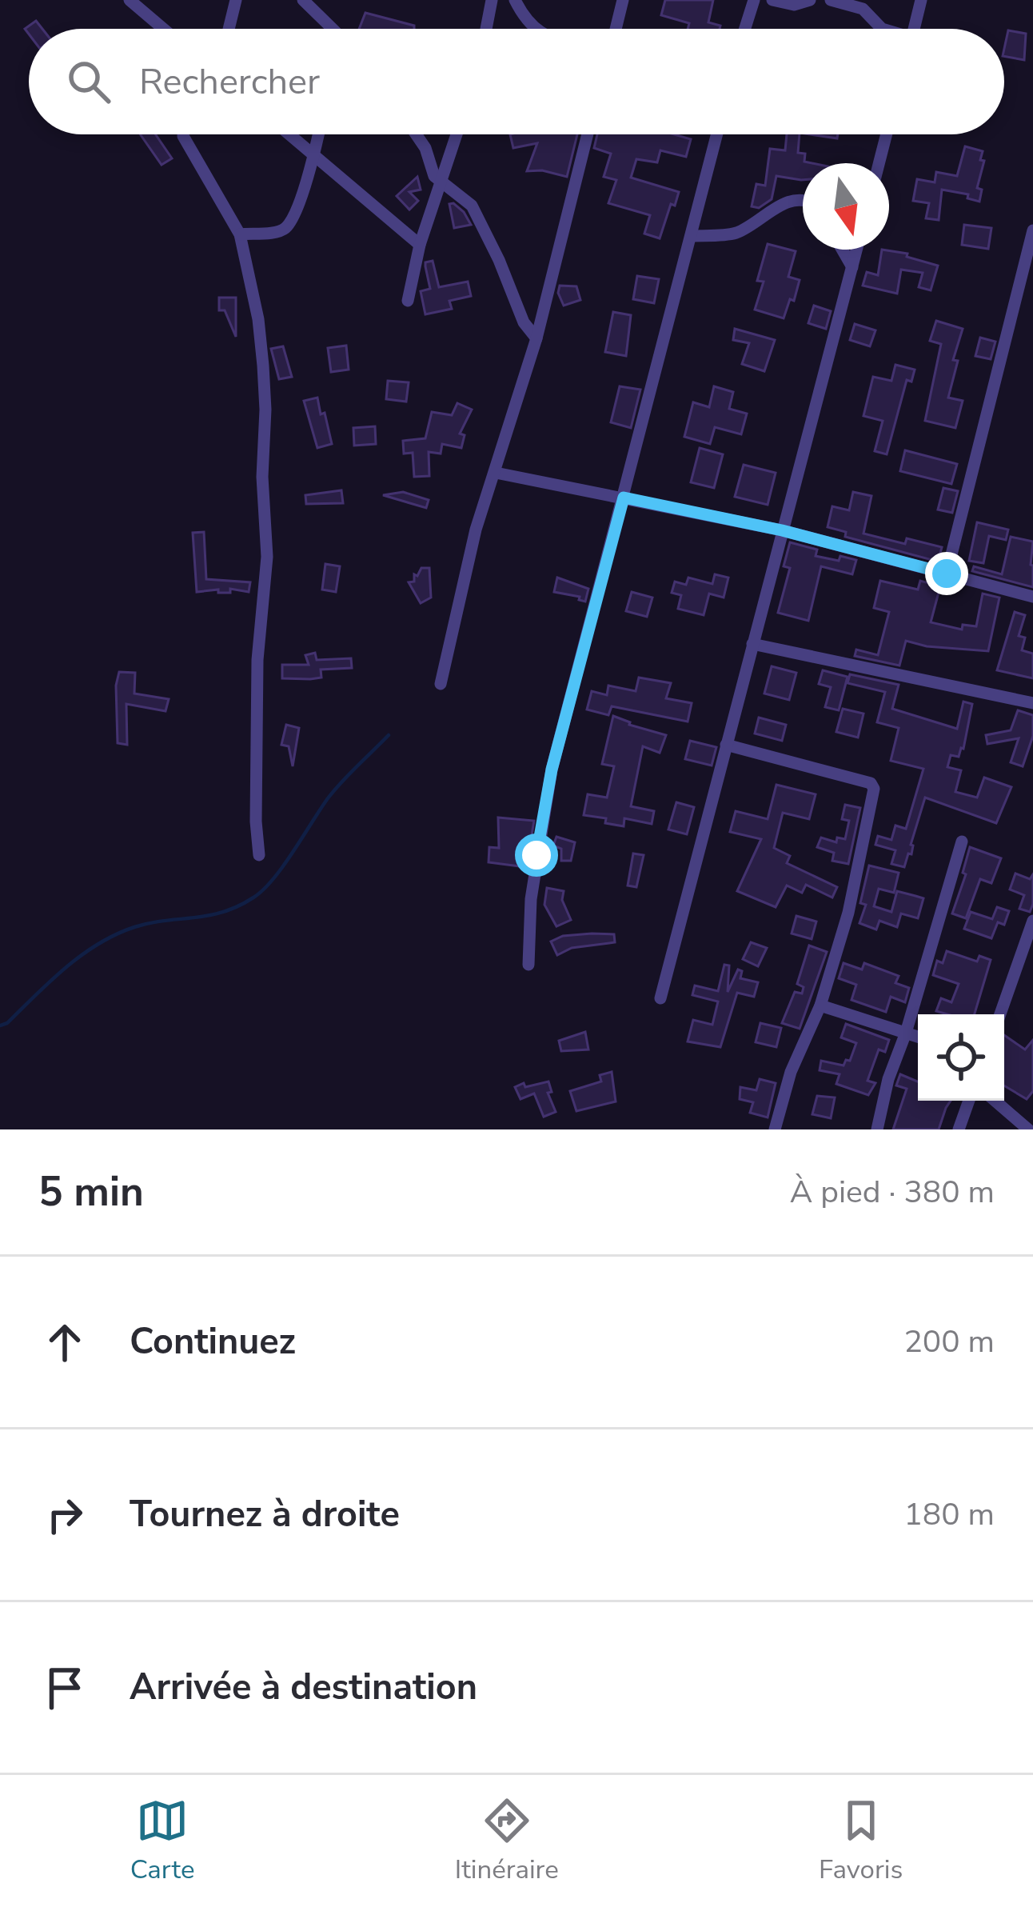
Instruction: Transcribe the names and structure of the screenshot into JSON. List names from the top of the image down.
{
  "north": "bottom",
  "page": {
    "search": "Rechercher",
    "heading": ["5 min", "À pied · 380 m"],
    "list": [
      ["Continuez", "200 m"],
      ["Tournez à droite", "180 m"],
      "Arrivée à destination"
    ],
    "nav": ["Carte", "Itinéraire", "Favoris"]
  }
}
